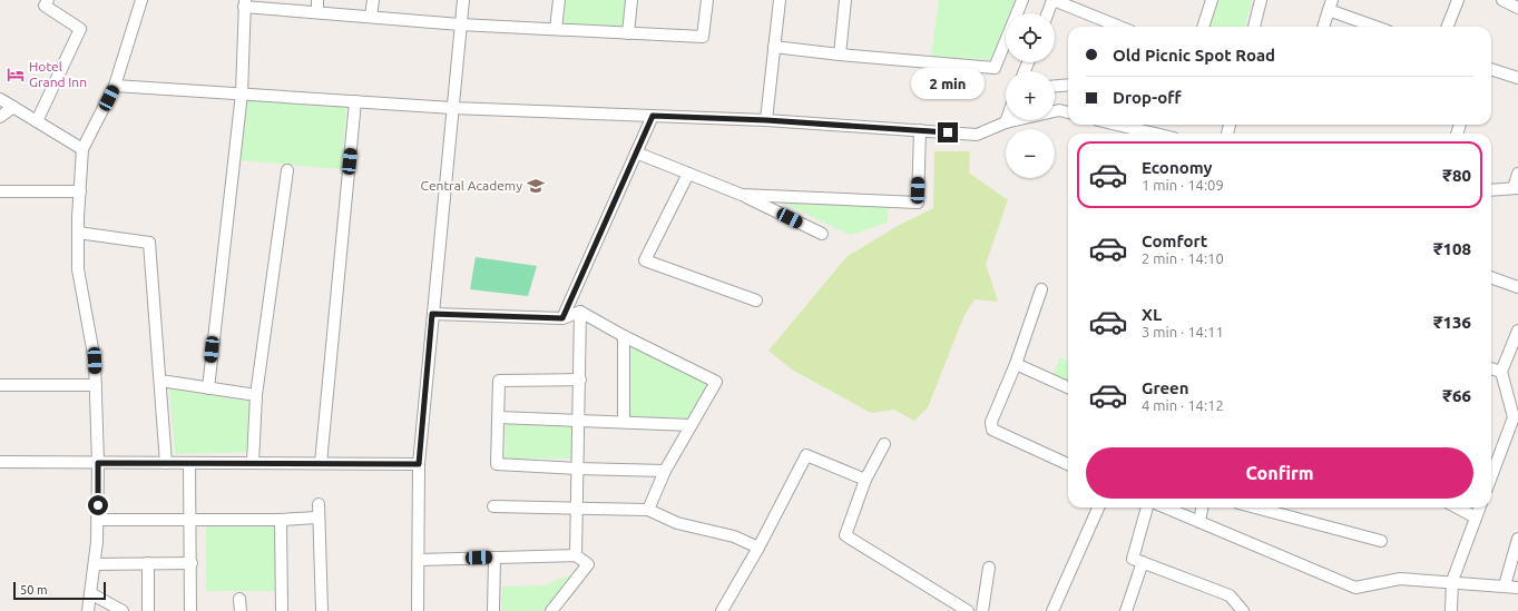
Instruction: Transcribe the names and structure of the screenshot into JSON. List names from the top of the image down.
{
  "places": {
    "hotel": ["Hotel Grand Inn"],
    "school or university": ["Central Academy"]
  },
  "scale_bar": "50 m",
  "page": {
    "map_buttons": ["+", "−"],
    "banner": ["Old Picnic Spot Road", "Drop-off"],
    "bubble": "2 min",
    "list": [
      {
        "name": "Economy",
        "note": "1 min · 14:09",
        "value": "₹80"
      },
      {
        "name": "Comfort",
        "note": "2 min · 14:10",
        "value": "₹108"
      },
      {
        "name": "XL",
        "note": "3 min · 14:11",
        "value": "₹136"
      },
      {
        "name": "Green",
        "note": "4 min · 14:12",
        "value": "₹66"
      }
    ],
    "buttons": "Confirm",
    "scale": "50 m"
  }
}
